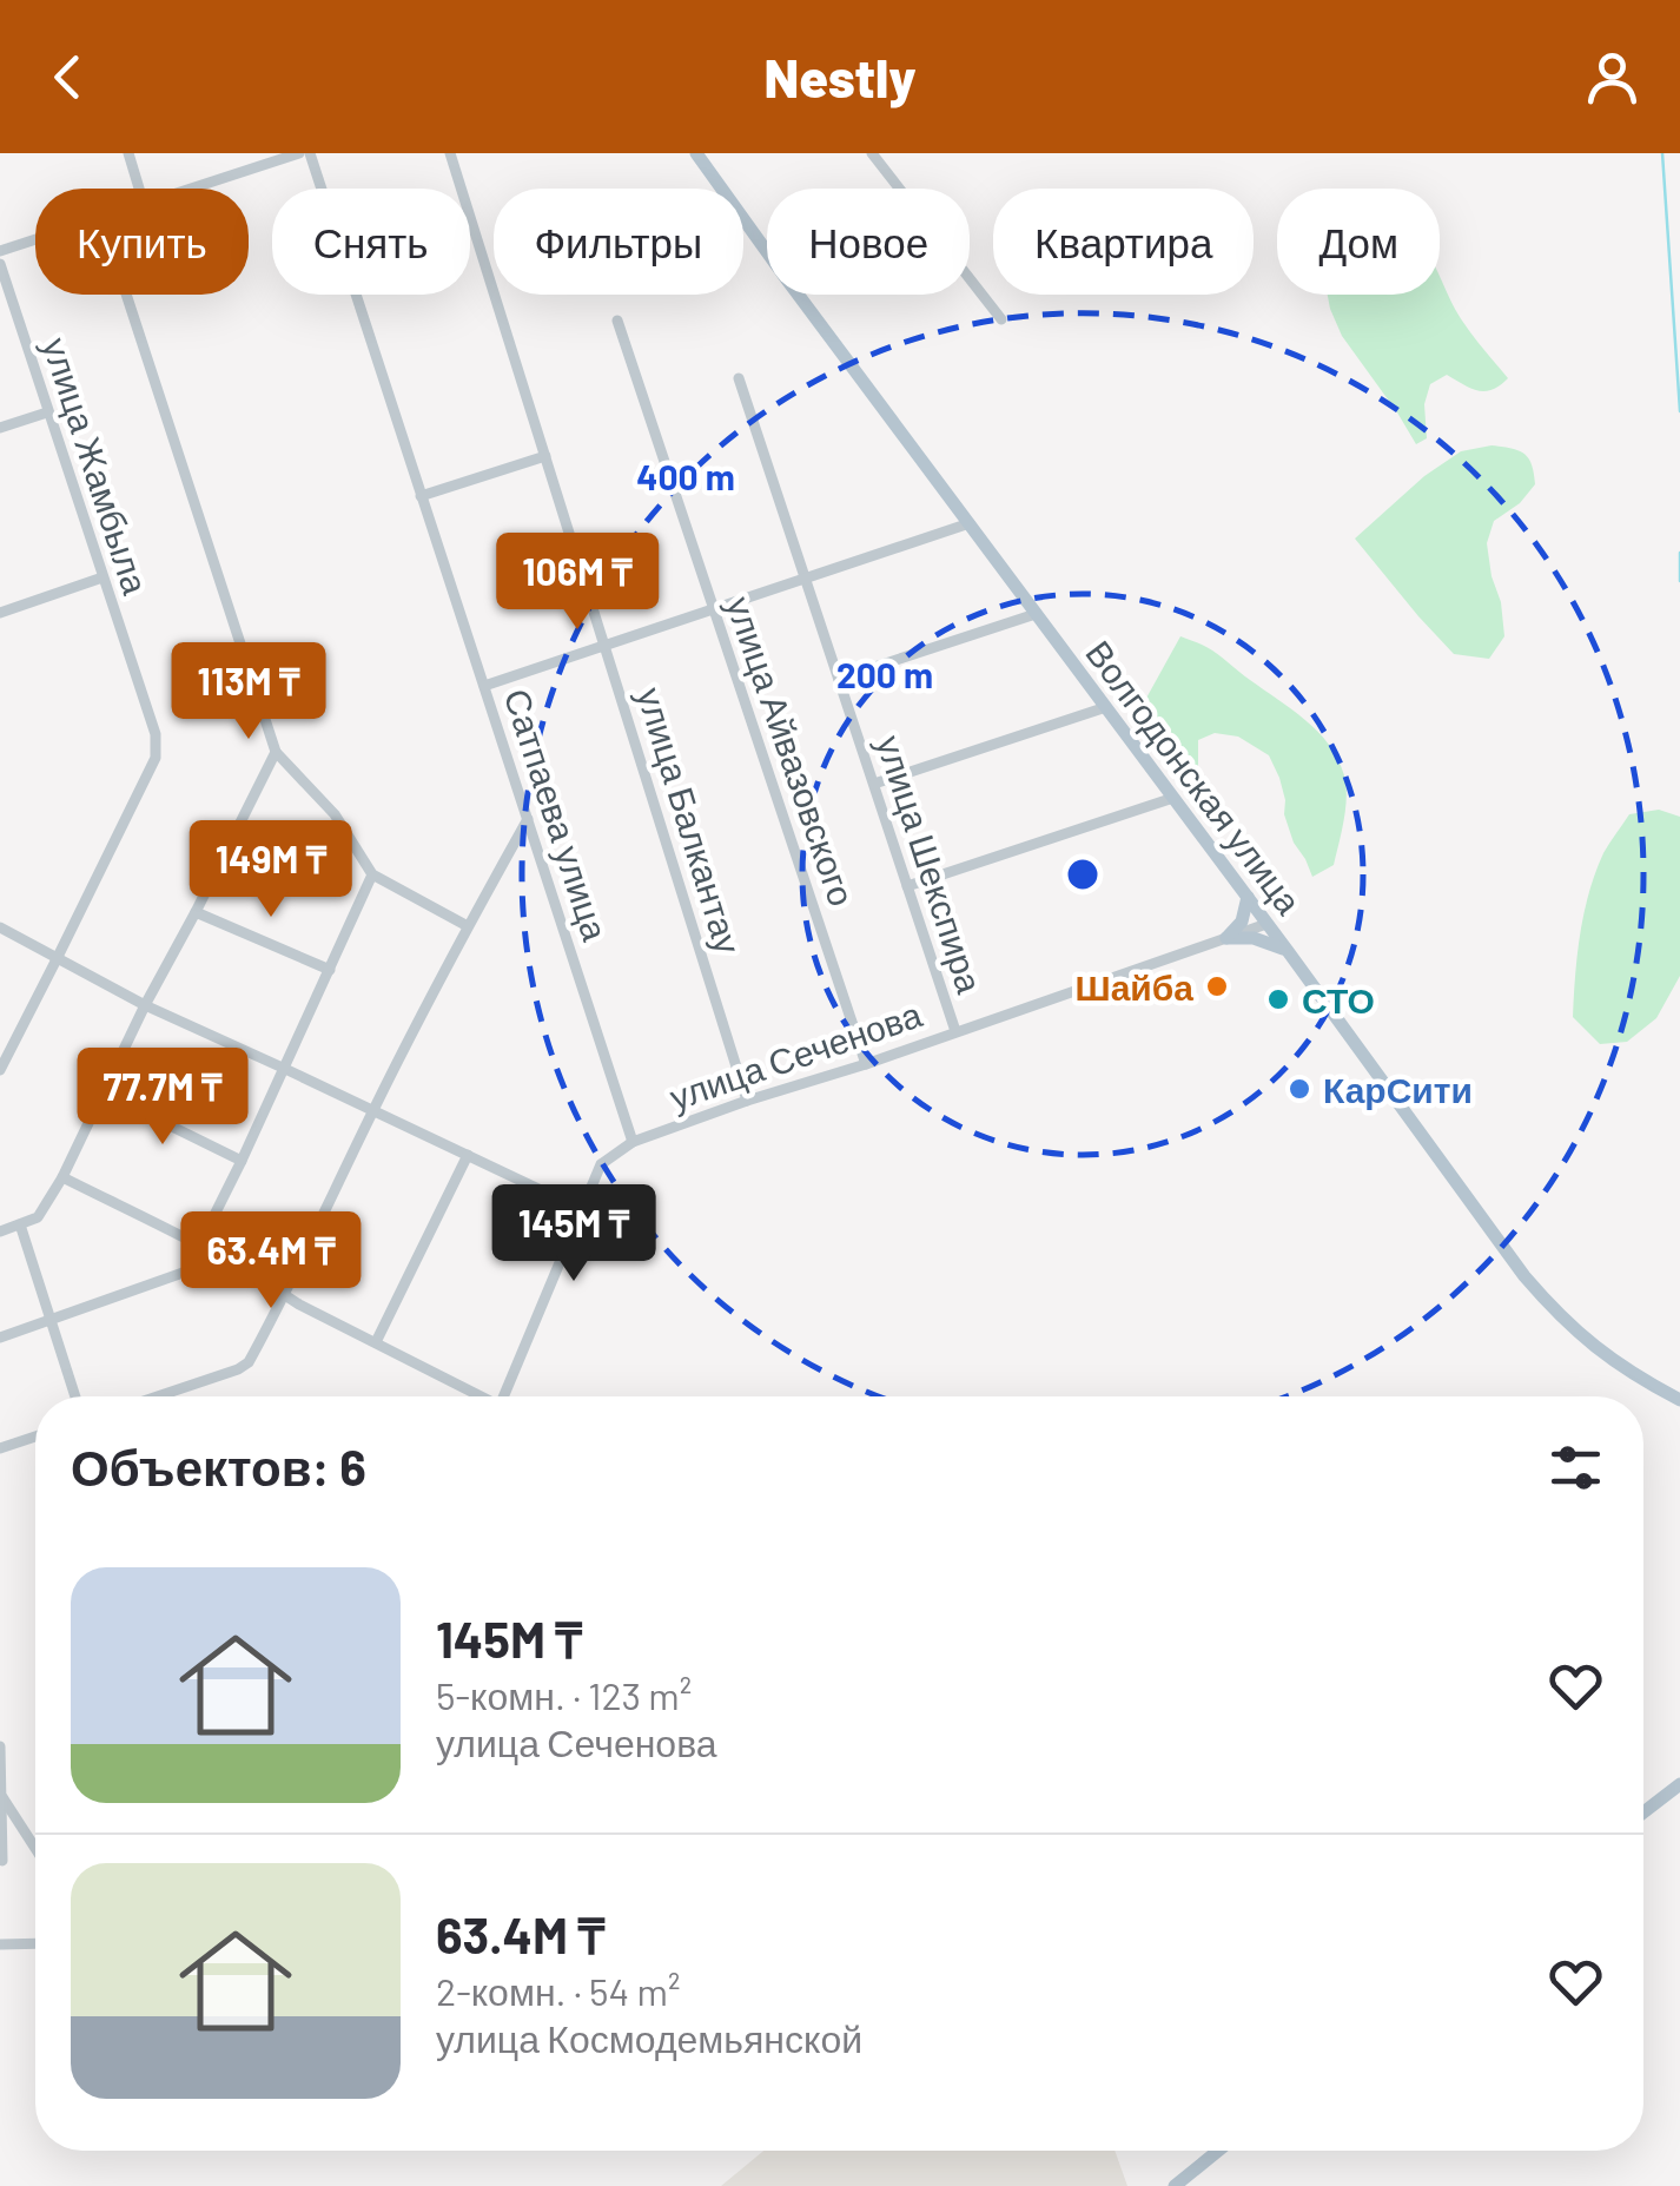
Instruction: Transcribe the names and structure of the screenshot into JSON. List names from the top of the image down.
{
  "streets": {
    "main road": ["Волгодонская улица"],
    "street": [
      "улица Жамбыла",
      "улица Айвазовского",
      "Сатпаева улица",
      "улица Балкантау",
      "улица Шекспира",
      "улица Сеченова"
    ]
  },
  "crossings": [
    ["улица Айвазовского", "улица Сеченова"],
    ["Волгодонская улица", "улица Сеченова"],
    ["Сатпаева улица", "улица Сеченова"],
    ["улица Балкантау", "улица Сеченова"],
    ["улица Шекспира", "улица Сеченова"]
  ],
  "places": ["Шайба", "СТО", "КарСити"],
  "page": {
    "header": "Nestly",
    "chip": [
      "Купить",
      "Снять",
      "Фильтры",
      "Новое",
      "Квартира",
      "Дом"
    ],
    "price": [
      "106M ₸",
      "113M ₸",
      "149M ₸",
      "77.7M ₸",
      "145M ₸",
      "63.4M ₸"
    ],
    "heading": "Объектов: 6",
    "list": [
      {
        "name": "145M ₸",
        "note": "5-комн. · 123 m² · улица Сеченова"
      },
      {
        "name": "63.4M ₸",
        "note": "2-комн. · 54 m² · улица Космодемьянской"
      }
    ]
  },
  "rings": ["400 m", "200 m"]
}
